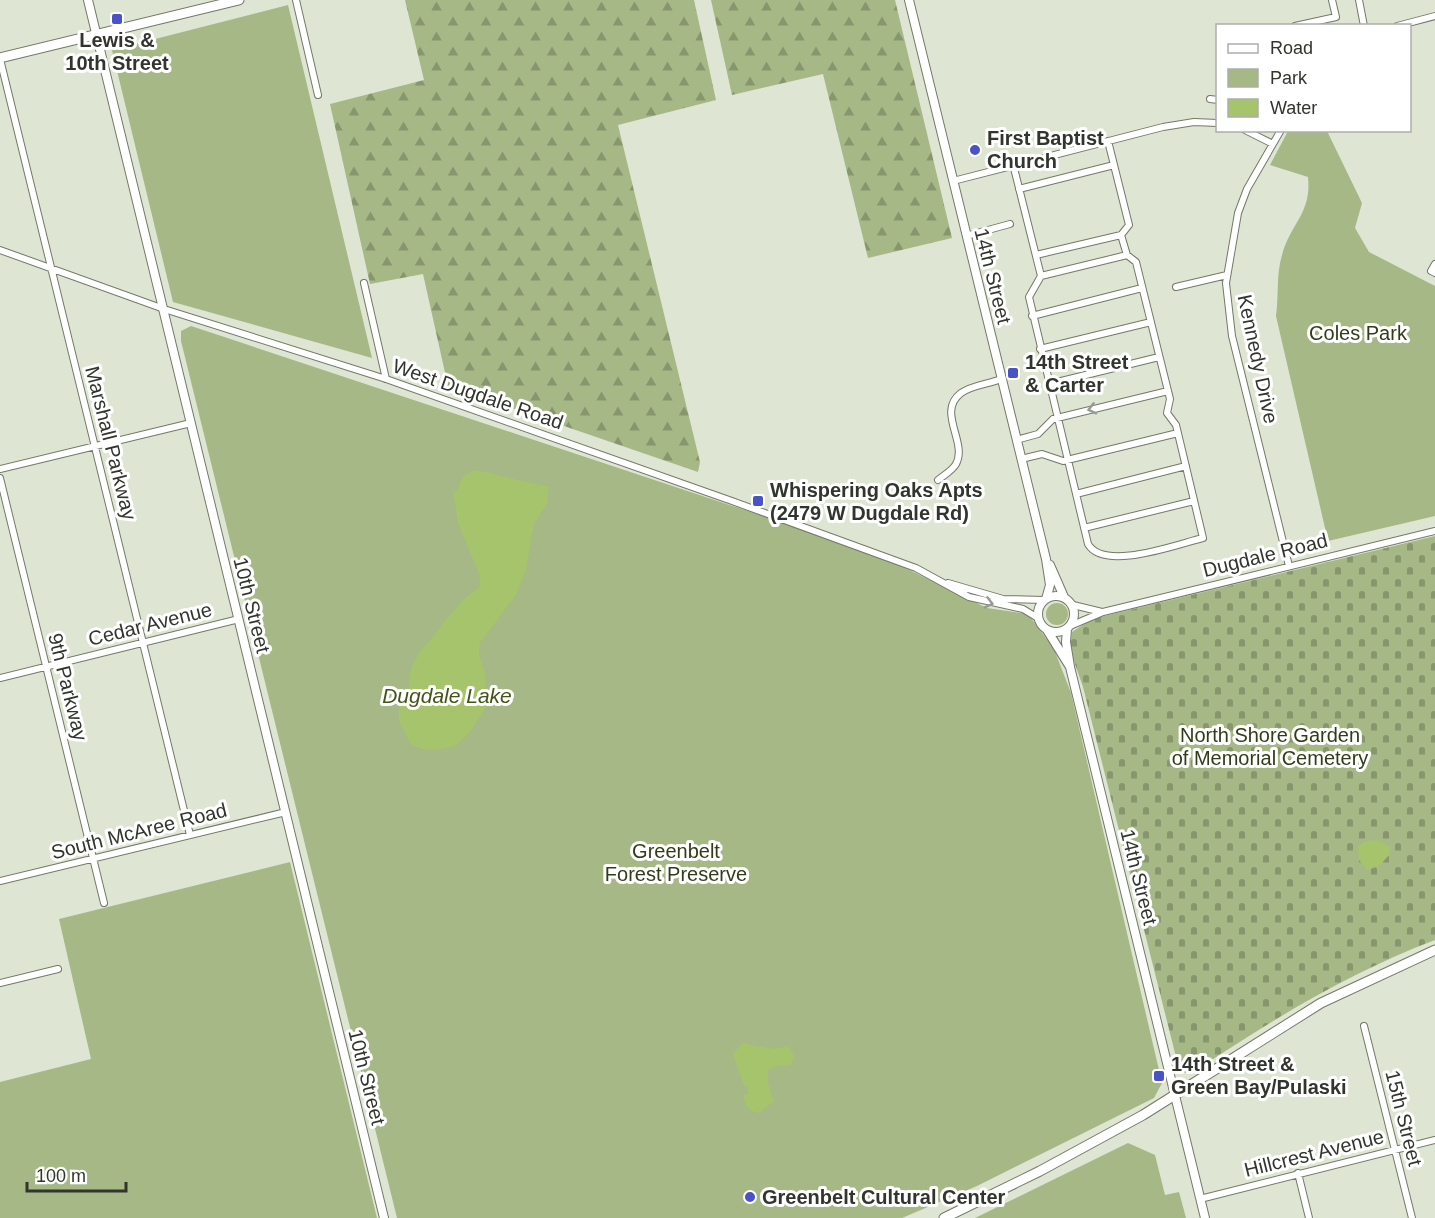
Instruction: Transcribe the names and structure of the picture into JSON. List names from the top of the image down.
{
  "streets": {
    "street": [
      "14th Street",
      "Kennedy Drive",
      "West Dugdale Road",
      "Marshall Parkway",
      "Dugdale Road",
      "10th Street",
      "Cedar Avenue",
      "9th Parkway",
      "South McAree Road",
      "15th Street",
      "Hillcrest Avenue"
    ]
  },
  "crossings": [
    ["14th Street", "Dugdale Road"],
    ["14th Street", "Hillcrest Avenue"],
    ["Kennedy Drive", "Dugdale Road"],
    ["West Dugdale Road", "Marshall Parkway"],
    ["West Dugdale Road", "10th Street"],
    ["Marshall Parkway", "Cedar Avenue"],
    ["Marshall Parkway", "South McAree Road"],
    ["10th Street", "Cedar Avenue"],
    ["10th Street", "South McAree Road"],
    ["Cedar Avenue", "9th Parkway"],
    ["9th Parkway", "South McAree Road"],
    ["15th Street", "Hillcrest Avenue"]
  ],
  "water": ["Dugdale Lake"],
  "parks": ["Coles Park", "North Shore Garden of Memorial Cemetery", "Greenbelt Forest Preserve"],
  "places": {
    "transit": [
      "Lewis & 10th Street",
      "14th Street & Carter",
      "Whispering Oaks Apts (2479 W Dugdale Rd)",
      "14th Street & Green Bay/Pulaski"
    ],
    "other": ["First Baptist Church", "Greenbelt Cultural Center"]
  },
  "legend": ["Road", "Park", "Water"],
  "scale_bar": "100 m"
}
